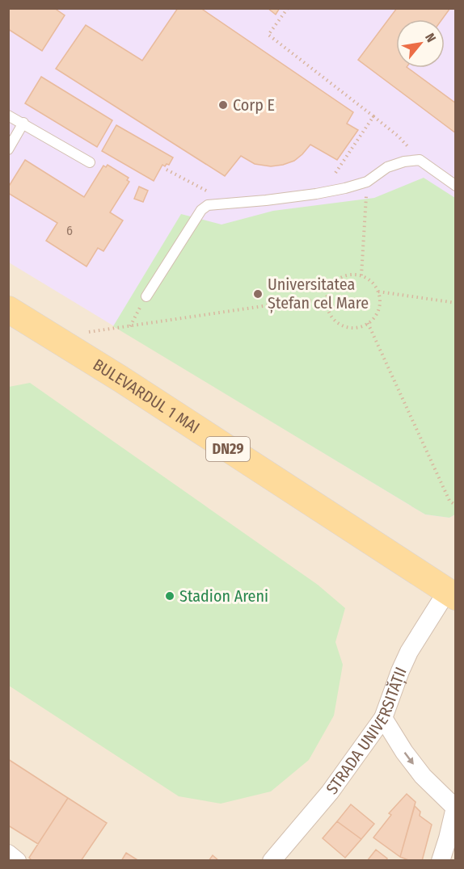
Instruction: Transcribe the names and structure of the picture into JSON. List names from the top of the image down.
{
  "streets": {
    "main road": ["BULEVARDUL 1 MAI", "DN29"],
    "street": ["STRADA UNIVERSITĂȚII"]
  },
  "crossings": [
    ["BULEVARDUL 1 MAI", "STRADA UNIVERSITĂȚII"]
  ],
  "places": ["Corp E", "Universitatea Ștefan cel Mare", "Stadion Areni"],
  "house_numbers": ["6"],
  "north": "top right"
}
